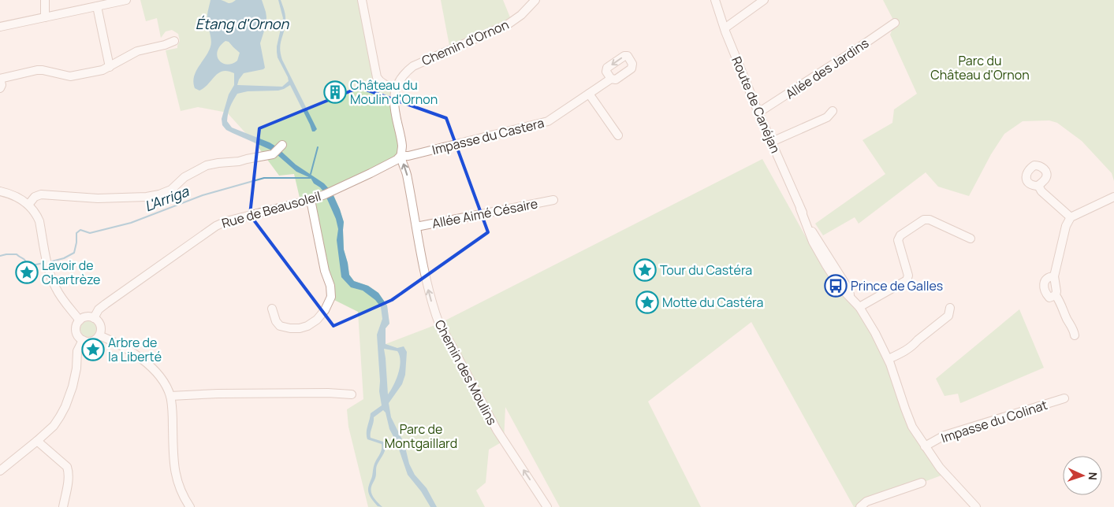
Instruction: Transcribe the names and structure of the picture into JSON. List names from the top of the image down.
{
  "streets": {
    "street": [
      "Chemin d'Ornon",
      "Allée des Jardins",
      "Route de Canéjan",
      "Impasse du Castera",
      "Rue de Beausoleil",
      "Allée Aimé Césaire",
      "Chemin des Moulins",
      "Impasse du Colinat"
    ]
  },
  "crossings": [
    ["Chemin d'Ornon", "Impasse du Castera"],
    ["Chemin d'Ornon", "Rue de Beausoleil"],
    ["Chemin d'Ornon", "Chemin des Moulins"],
    ["Allée des Jardins", "Route de Canéjan"],
    ["Route de Canéjan", "Impasse du Colinat"],
    ["Impasse du Castera", "Rue de Beausoleil"],
    ["Impasse du Castera", "Chemin des Moulins"],
    ["Rue de Beausoleil", "Chemin des Moulins"],
    ["Allée Aimé Césaire", "Chemin des Moulins"]
  ],
  "one_way": ["Chemin des Moulins"],
  "water": ["Étang d'Ornon", "L'Arriga"],
  "parks": ["Parc du Château d'Ornon", "Parc de Montgaillard"],
  "places": {
    "building": ["Château du Moulin d'Ornon"],
    "place": [
      "Tour du Castéra",
      "Lavoir de Chartrèze",
      "Motte du Castéra",
      "Arbre de la Liberté"
    ],
    "bus stop": ["Prince de Galles"]
  },
  "north": "right"
}
